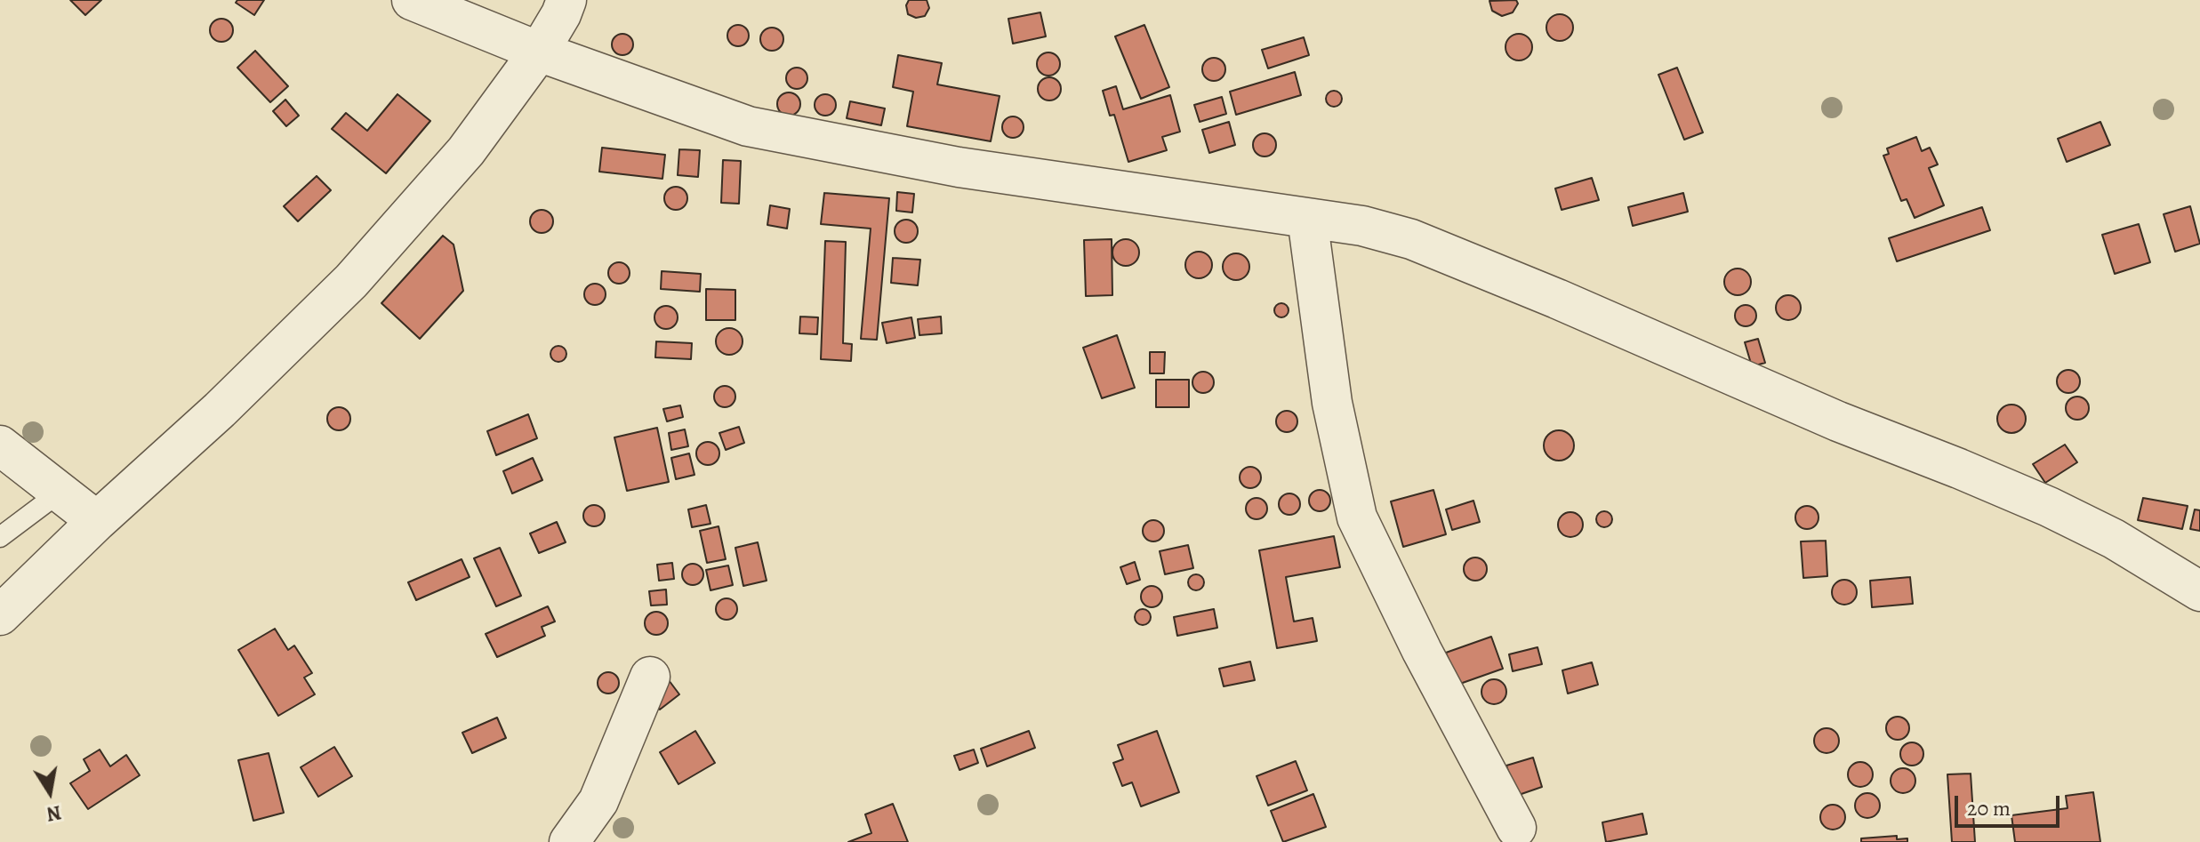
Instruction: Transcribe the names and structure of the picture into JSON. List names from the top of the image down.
{
  "scale_bar": "20 m",
  "north": "bottom"
}
